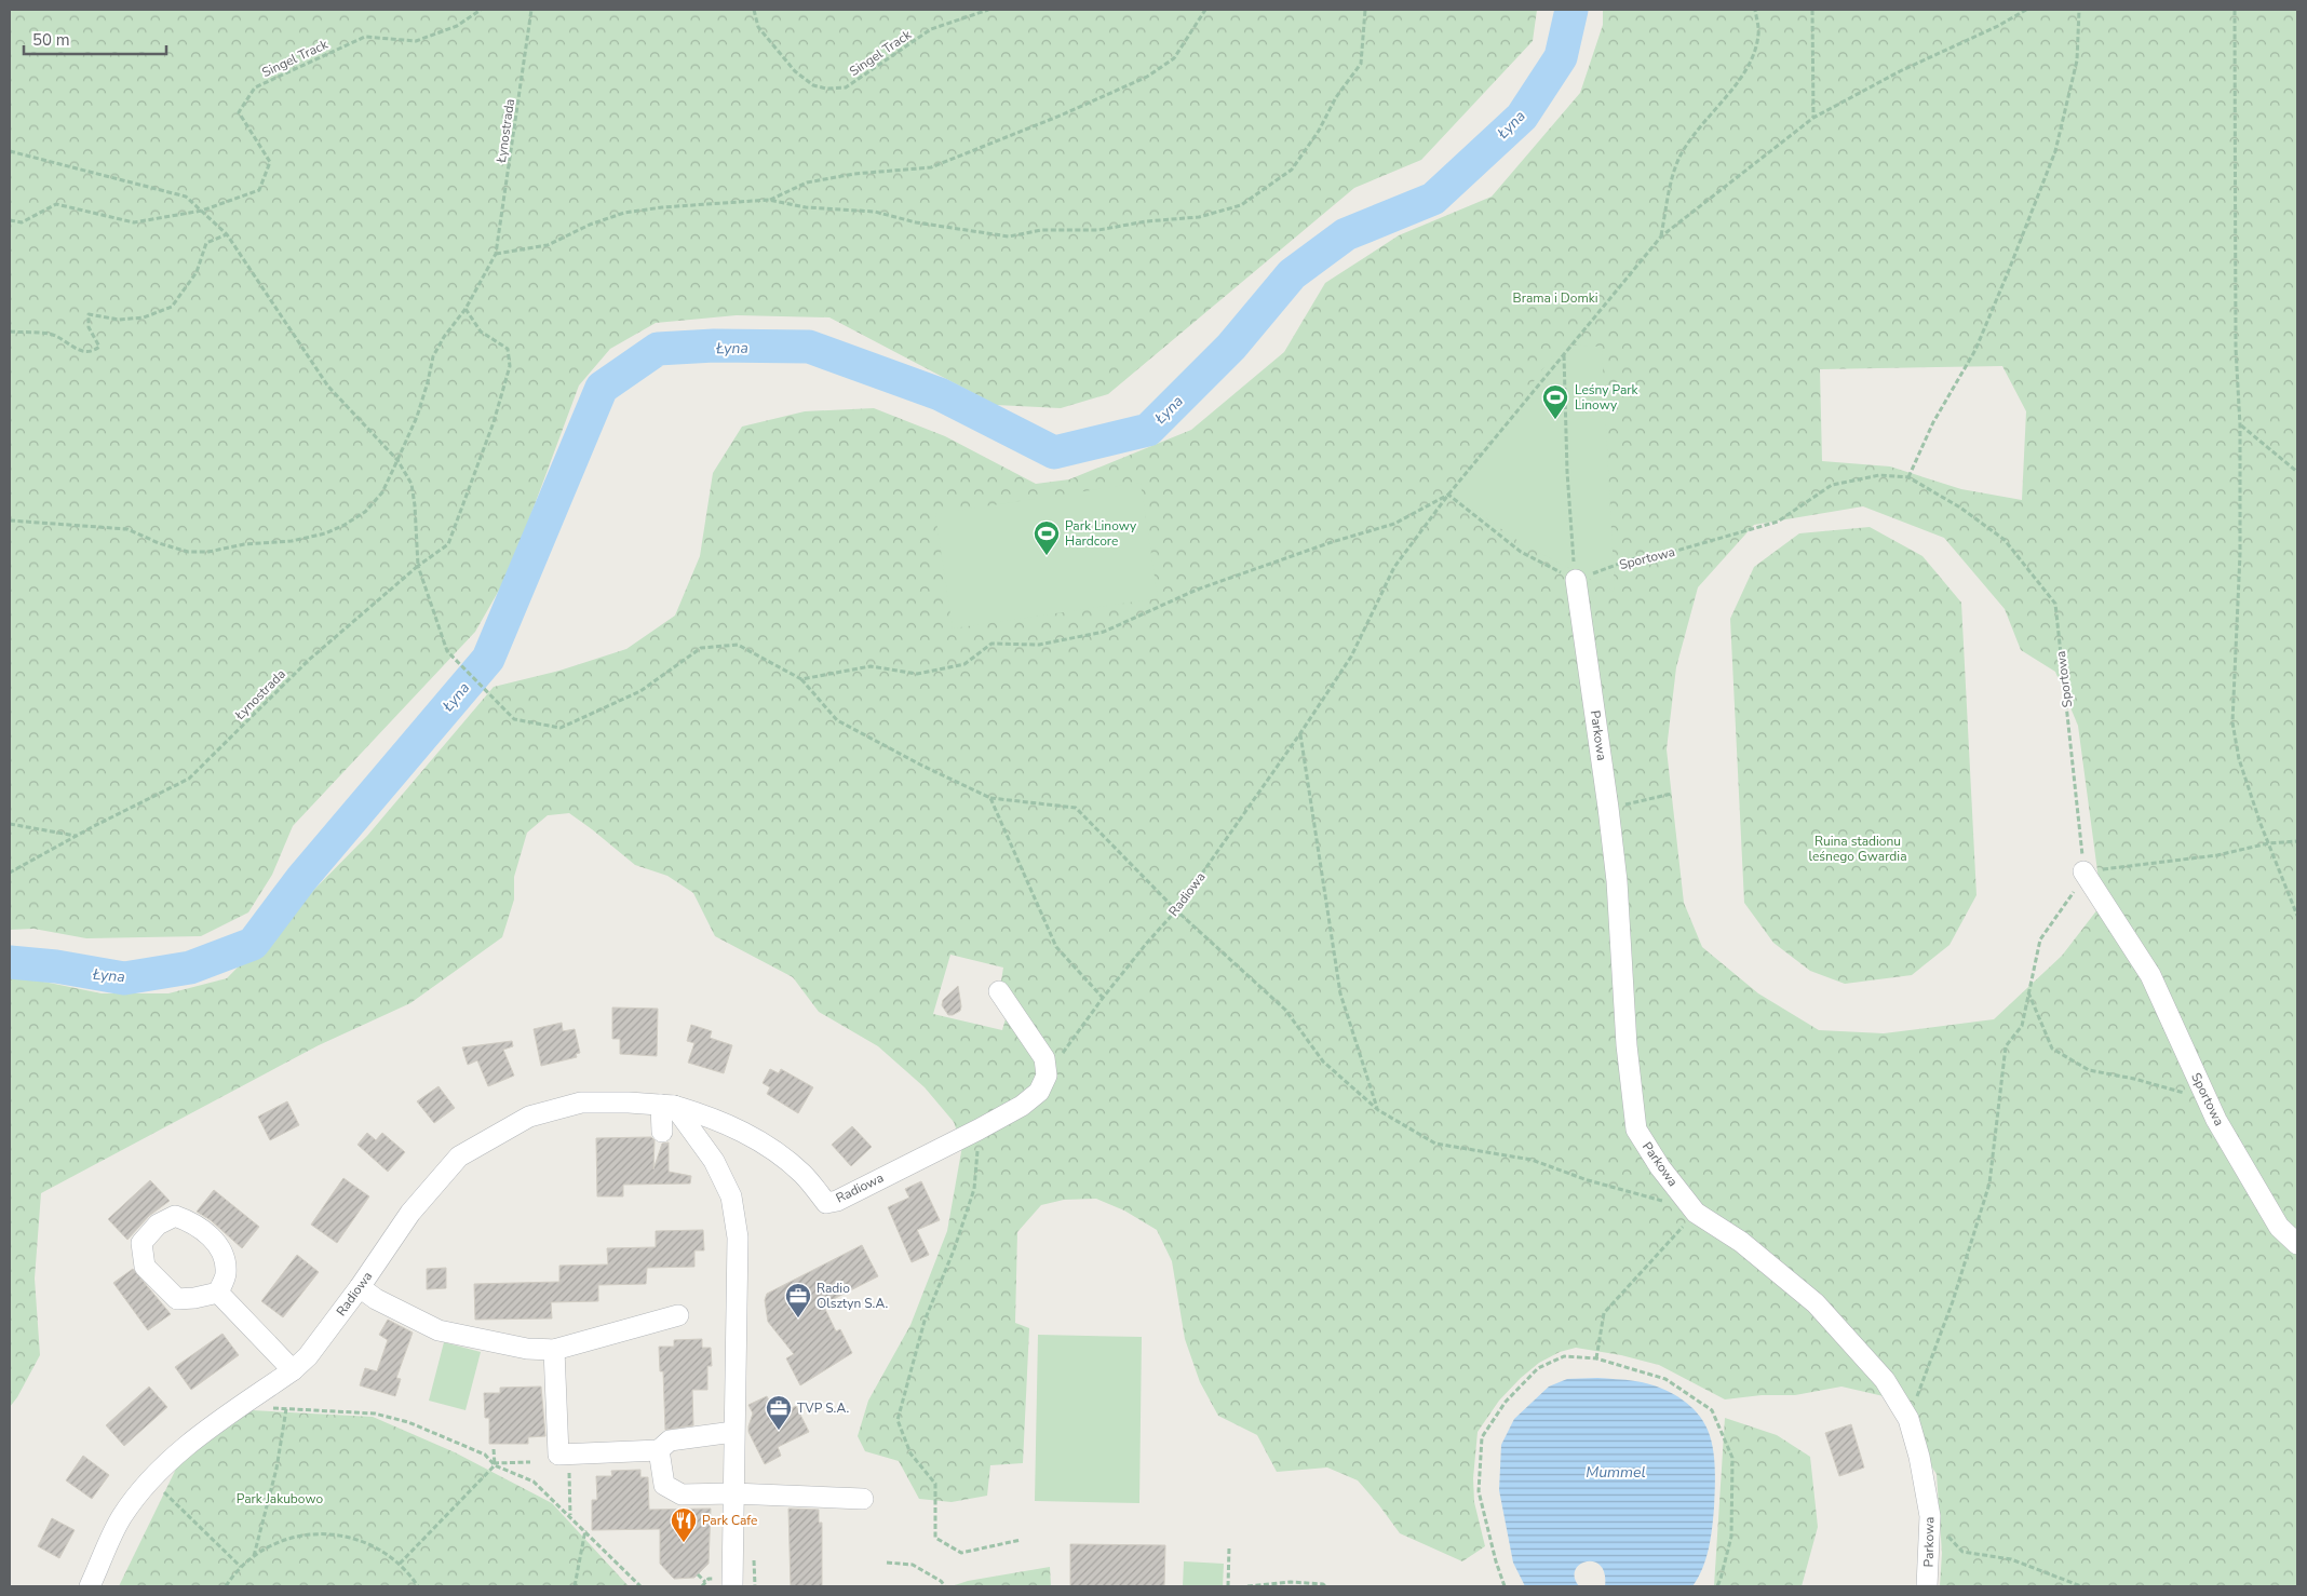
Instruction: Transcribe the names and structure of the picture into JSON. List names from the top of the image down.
{
  "streets": {
    "street": ["Sportowa", "Parkowa", "Radiowa"],
    "path": ["Singel Track", "Łynostrada"]
  },
  "crossings": [
    ["Sportowa", "Parkowa"]
  ],
  "water": ["Łyna", "Mummel"],
  "parks": ["Brama i Domki", "Ruina stadionu leśnego Gwardia", "Park Jakubowo"],
  "places": {
    "sports": ["Leśny Park Linowy", "Park Linowy Hardcore"],
    "office": ["Radio Olsztyn S.A.", "TVP S.A."],
    "restaurant": ["Park Cafe"]
  },
  "scale_bar": "50 m"
}
